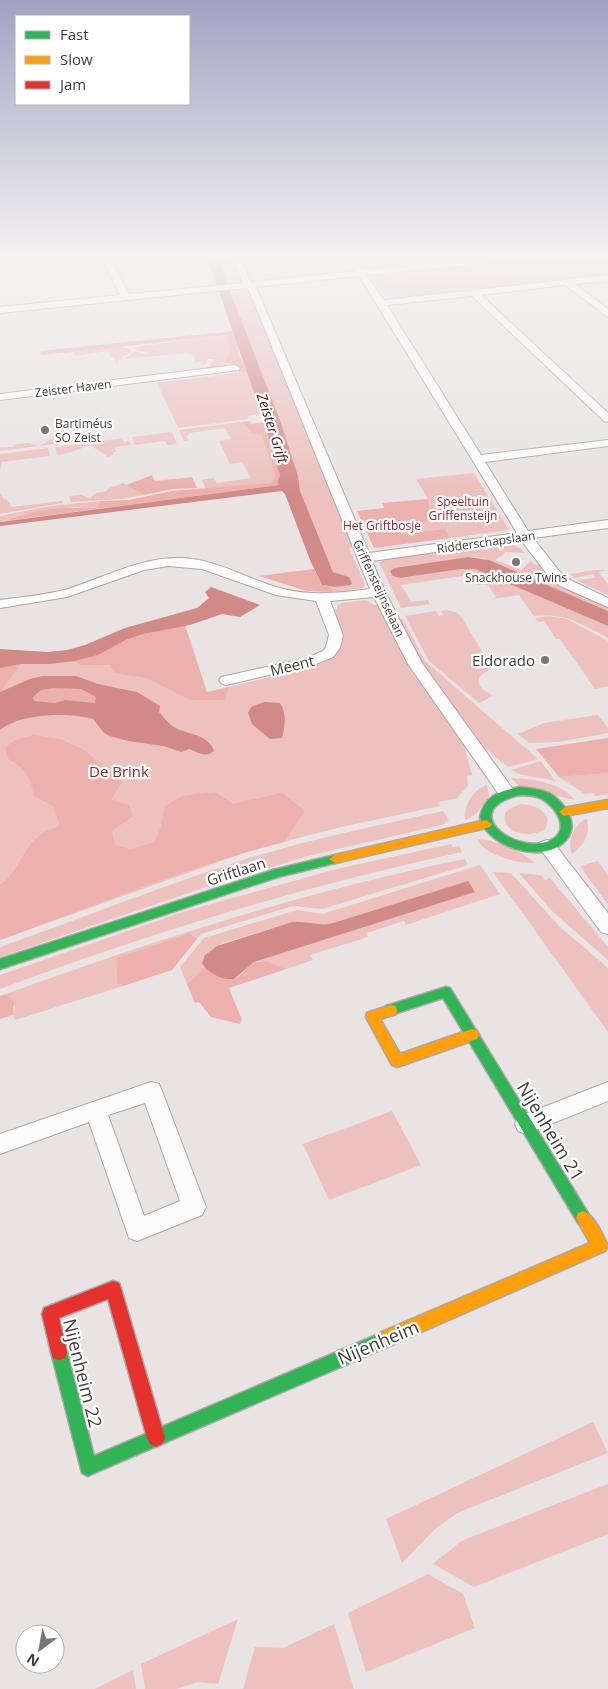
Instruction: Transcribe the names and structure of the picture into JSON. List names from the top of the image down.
{
  "streets": {
    "street": [
      "Zeister Haven",
      "Ridderschapslaan",
      "Griffensteijnselaan",
      "Meent",
      "Griftlaan",
      "Nijenheim 21",
      "Nijenheim",
      "Nijenheim 22"
    ]
  },
  "crossings": [
    ["Ridderschapslaan", "Griffensteijnselaan"],
    ["Griffensteijnselaan", "Griftlaan"],
    ["Nijenheim 21", "Nijenheim"],
    ["Nijenheim", "Nijenheim 22"]
  ],
  "water": ["Zeister Grift"],
  "parks": ["Speeltuin Griffensteijn", "Het Griftbosje", "De Brink"],
  "places": ["Bartiméus SO Zeist", "Snackhouse Twins", "Eldorado"],
  "legend": ["Fast", "Slow", "Jam"],
  "north": "bottom left"
}
